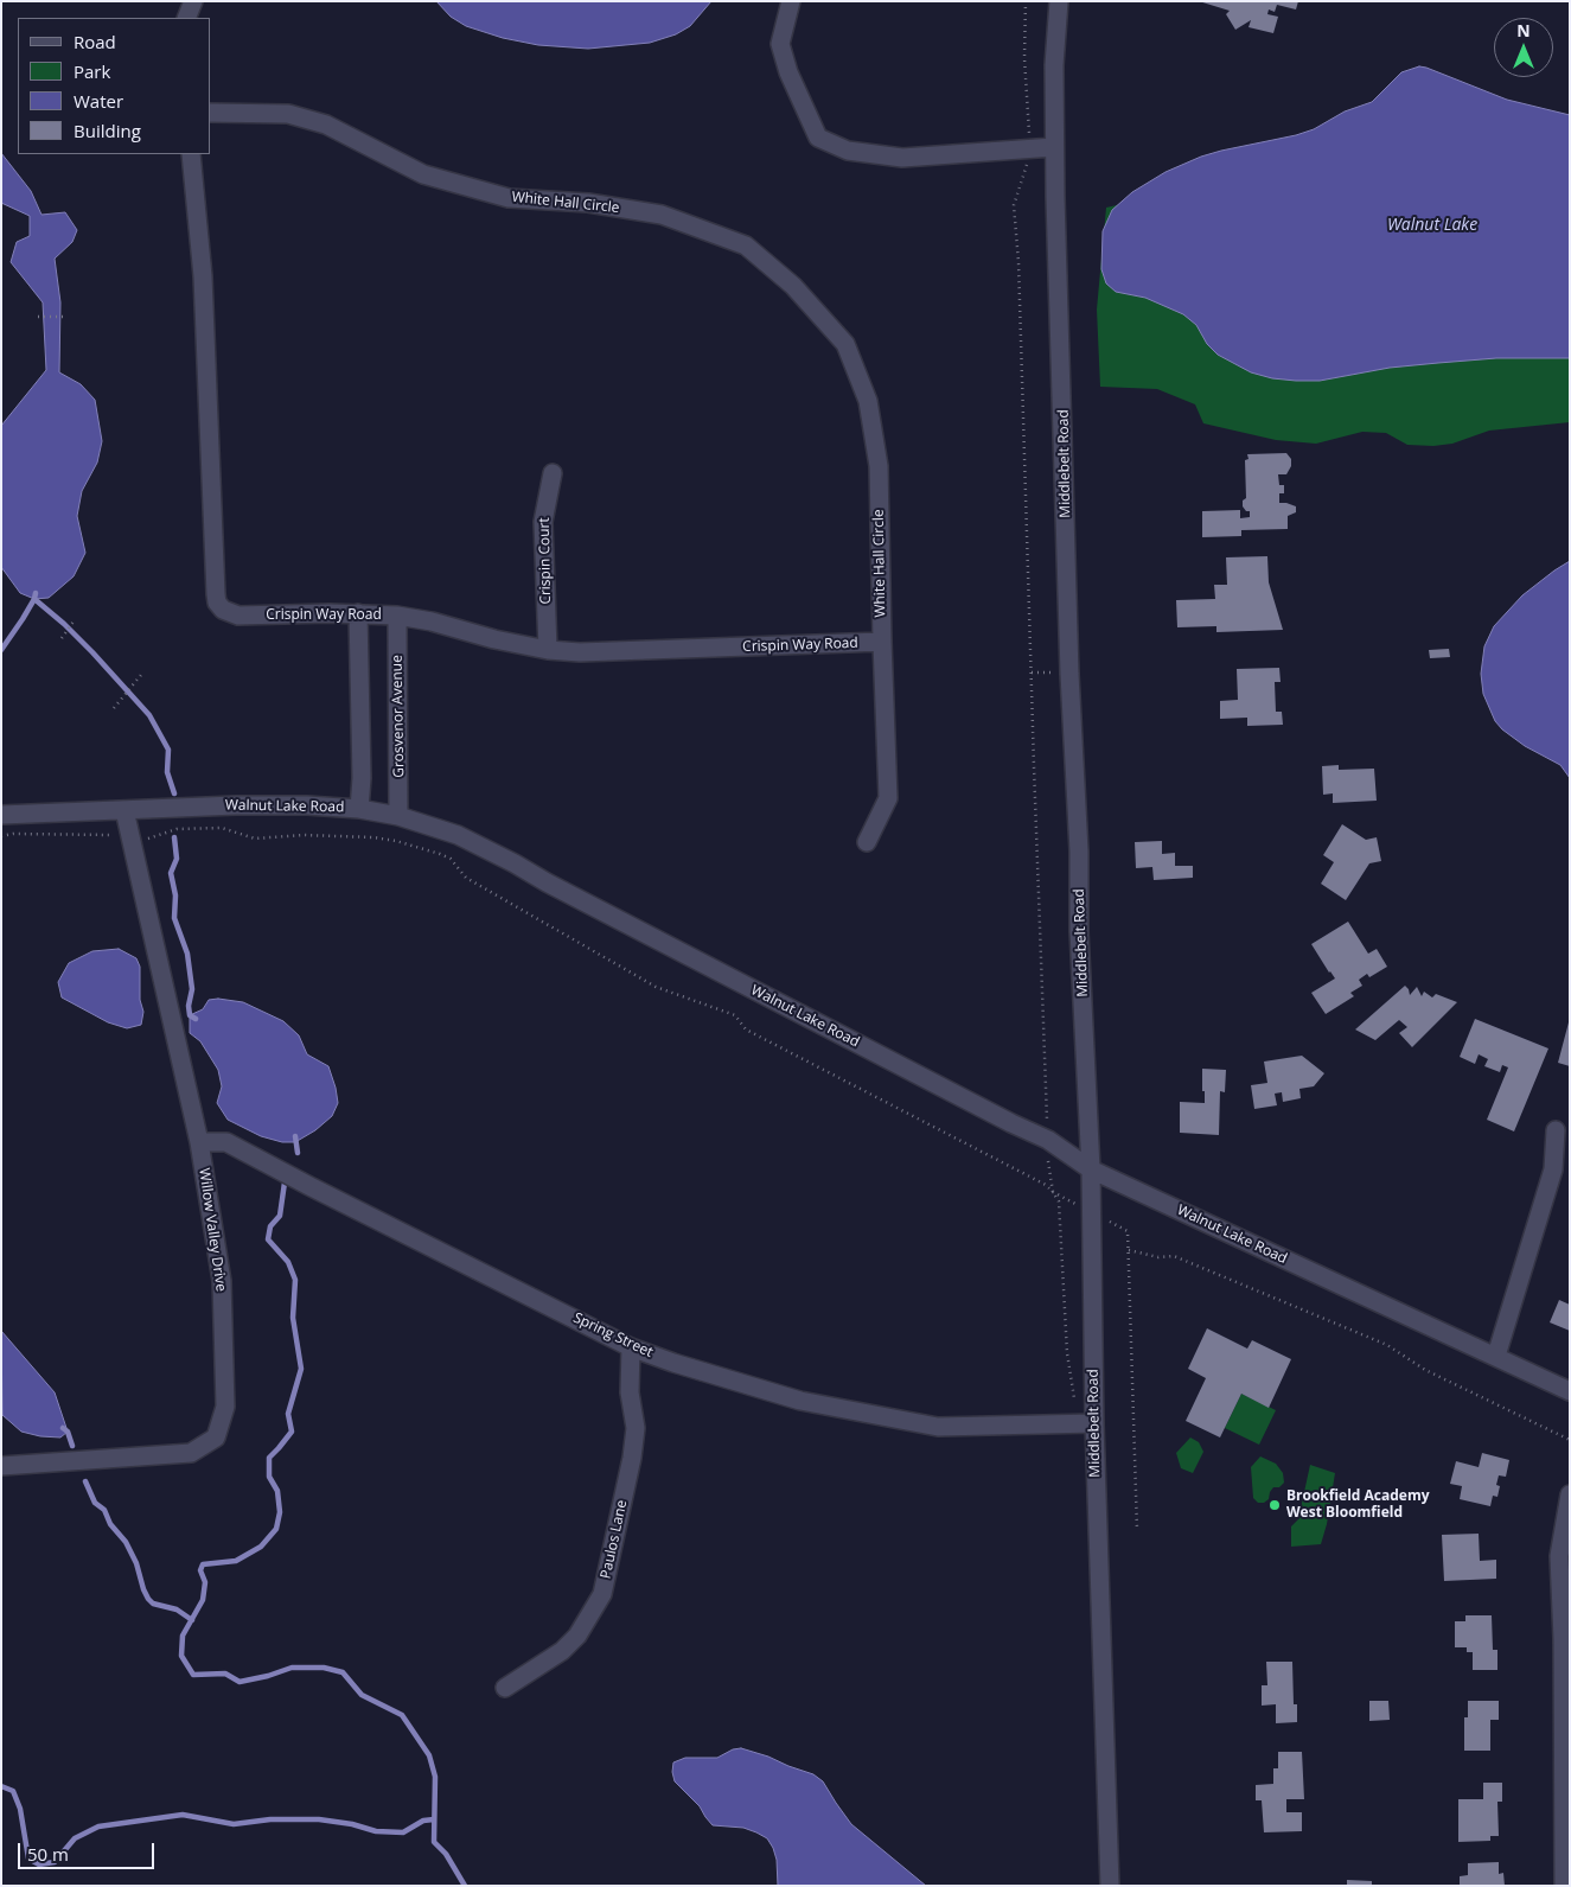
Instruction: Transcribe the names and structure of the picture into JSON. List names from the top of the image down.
{
  "streets": {
    "street": [
      "White Hall Circle",
      "Middlebelt Road",
      "Crispin Court",
      "Crispin Way Road",
      "Grosvenor Avenue",
      "Walnut Lake Road",
      "Willow Valley Drive",
      "Spring Street",
      "Paulos Lane"
    ]
  },
  "crossings": [
    ["White Hall Circle", "Crispin Way Road"],
    ["Middlebelt Road", "Walnut Lake Road"],
    ["Middlebelt Road", "Spring Street"],
    ["Crispin Court", "Crispin Way Road"],
    ["Crispin Way Road", "Grosvenor Avenue"],
    ["Grosvenor Avenue", "Walnut Lake Road"],
    ["Walnut Lake Road", "Willow Valley Drive"],
    ["Willow Valley Drive", "Spring Street"],
    ["Spring Street", "Paulos Lane"]
  ],
  "water": ["Walnut Lake"],
  "places": ["Brookfield Academy West Bloomfield"],
  "legend": [
    "Road",
    "Park",
    "Water",
    "Building"
  ],
  "scale_bar": "50 m",
  "north": "top"
}
